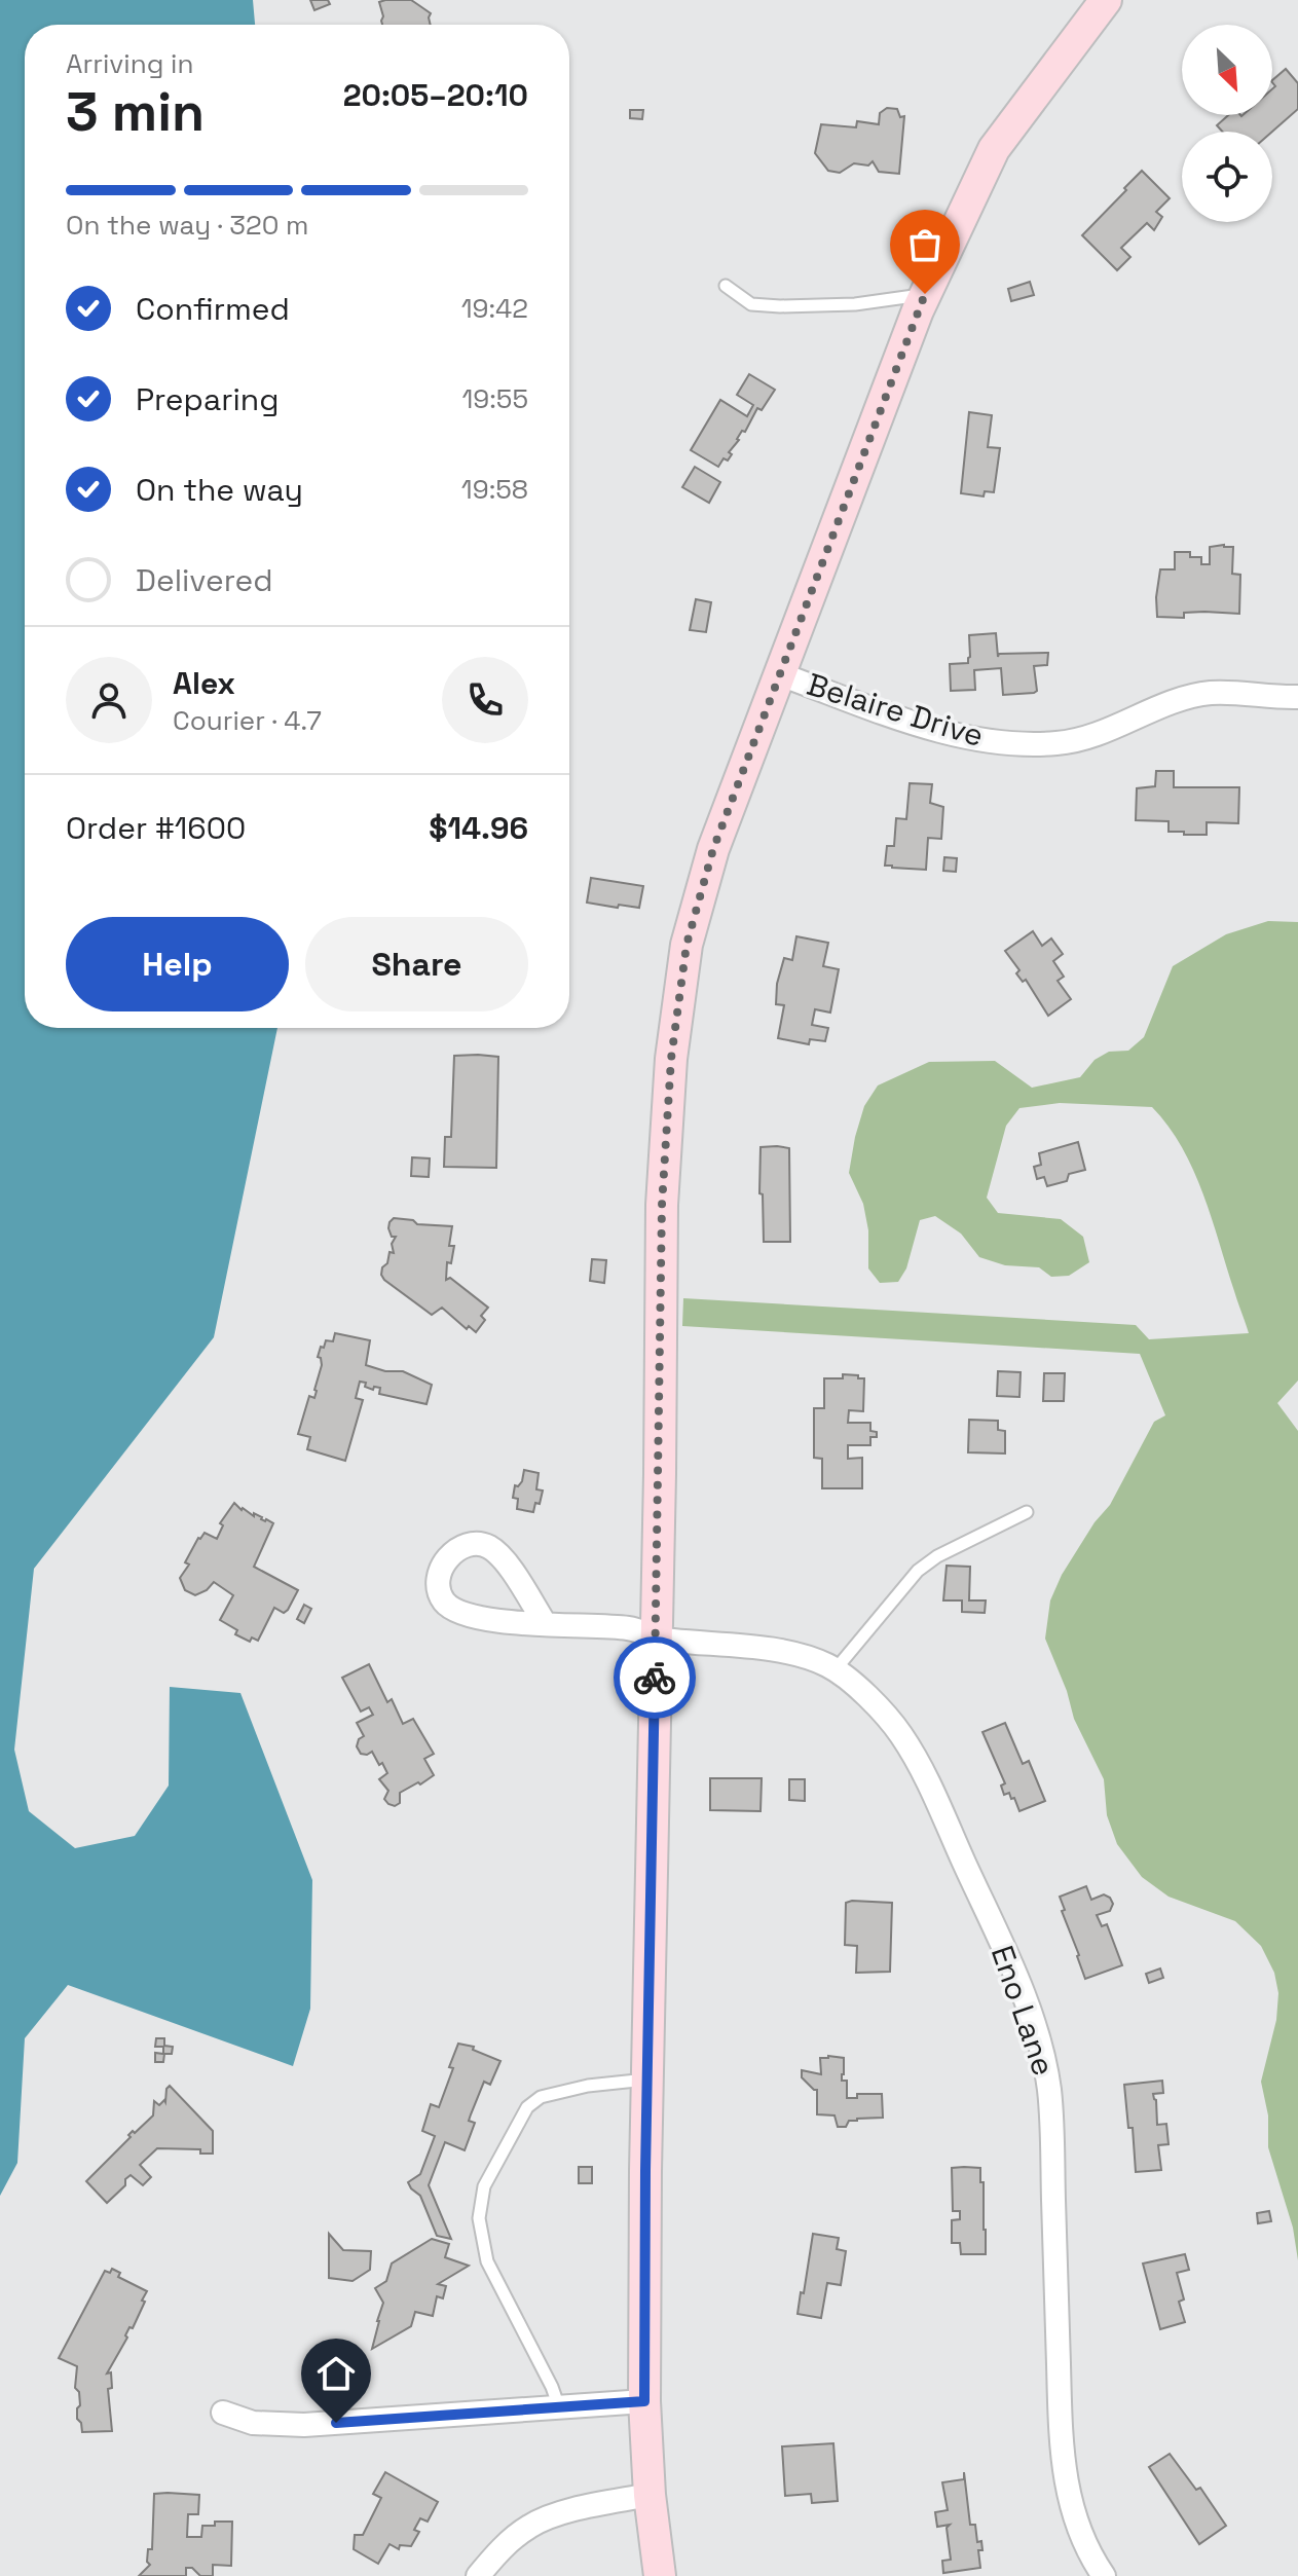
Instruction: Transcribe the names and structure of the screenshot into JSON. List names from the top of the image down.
{
  "streets": {
    "street": ["Belaire Drive", "Eno Lane"]
  },
  "north": "bottom right",
  "page": {
    "heading": ["3 min", "Arriving in", "20:05–20:10"],
    "panel": [
      "Alex",
      "Courier · 4.7",
      "Order #1600",
      "$14.96"
    ],
    "bar": "On the way · 320 m",
    "list": [
      ["Confirmed", "19:42"],
      ["Preparing", "19:55"],
      ["On the way", "19:58"],
      "Delivered"
    ],
    "buttons": ["Help", "Share"]
  }
}
